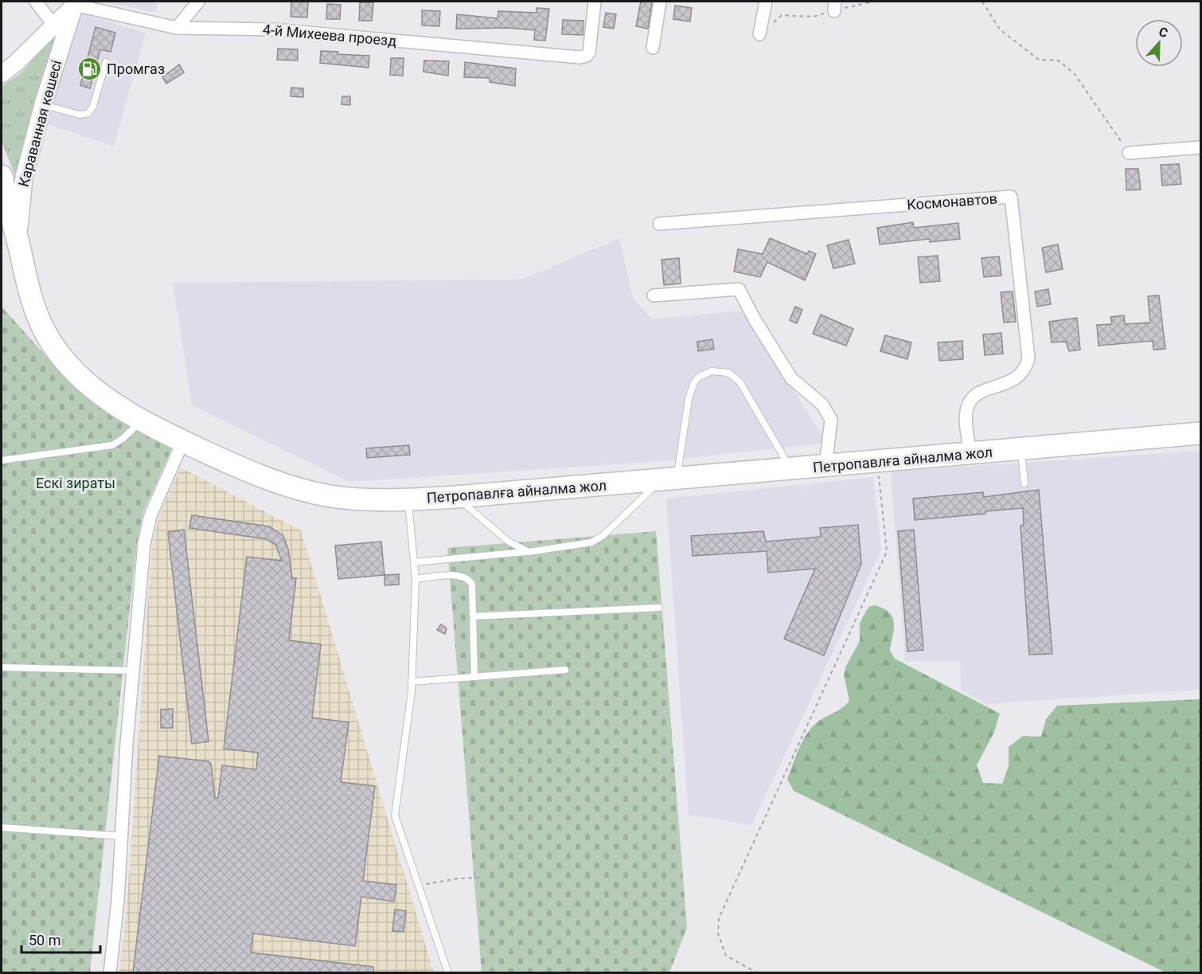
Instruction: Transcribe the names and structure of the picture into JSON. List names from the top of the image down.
{
  "streets": {
    "highway": ["Петропавлға айналма жол"],
    "main road": ["Караванная көшесі"],
    "street": ["4-й Михеева проезд", "Космонавтов"]
  },
  "crossings": [
    ["4-й Михеева проезд", "Караванная көшесі"],
    ["Караванная көшесі", "Петропавлға айналма жол"],
    ["Космонавтов", "Петропавлға айналма жол"]
  ],
  "parks": ["Ескі зираты"],
  "places": {
    "fuel station": ["Промгаз"]
  },
  "scale_bar": "50 m",
  "north": "top"
}
